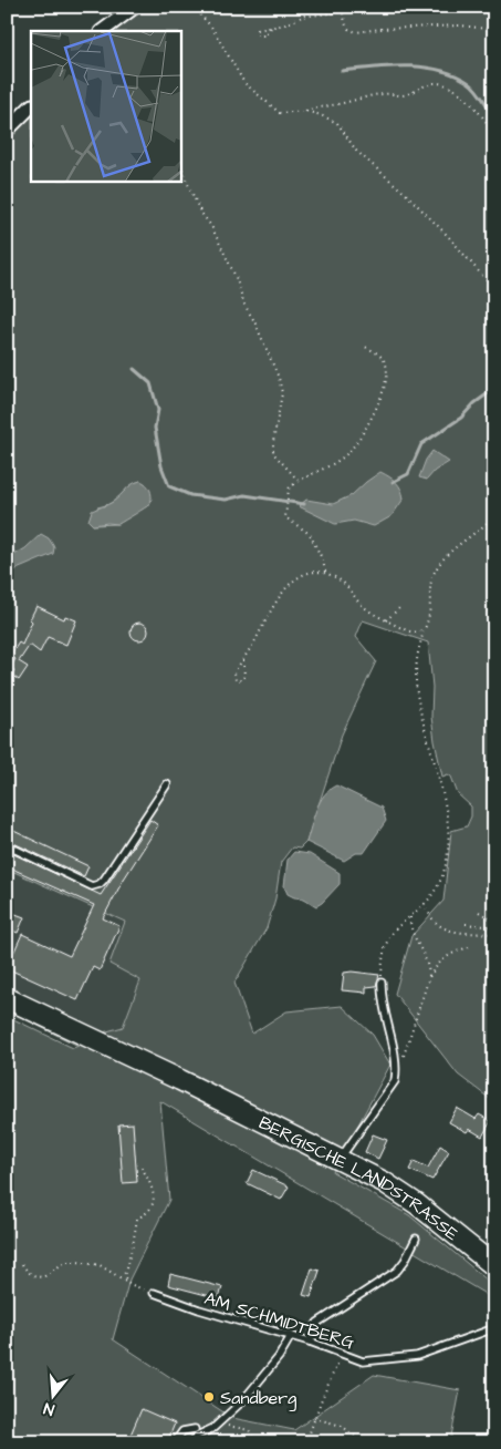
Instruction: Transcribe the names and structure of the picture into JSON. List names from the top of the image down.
{
  "streets": {
    "main road": ["BERGISCHE LANDSTRASSE"],
    "lane": ["AM SCHMIDTBERG"]
  },
  "places": ["Sandberg"],
  "north": "bottom"
}
